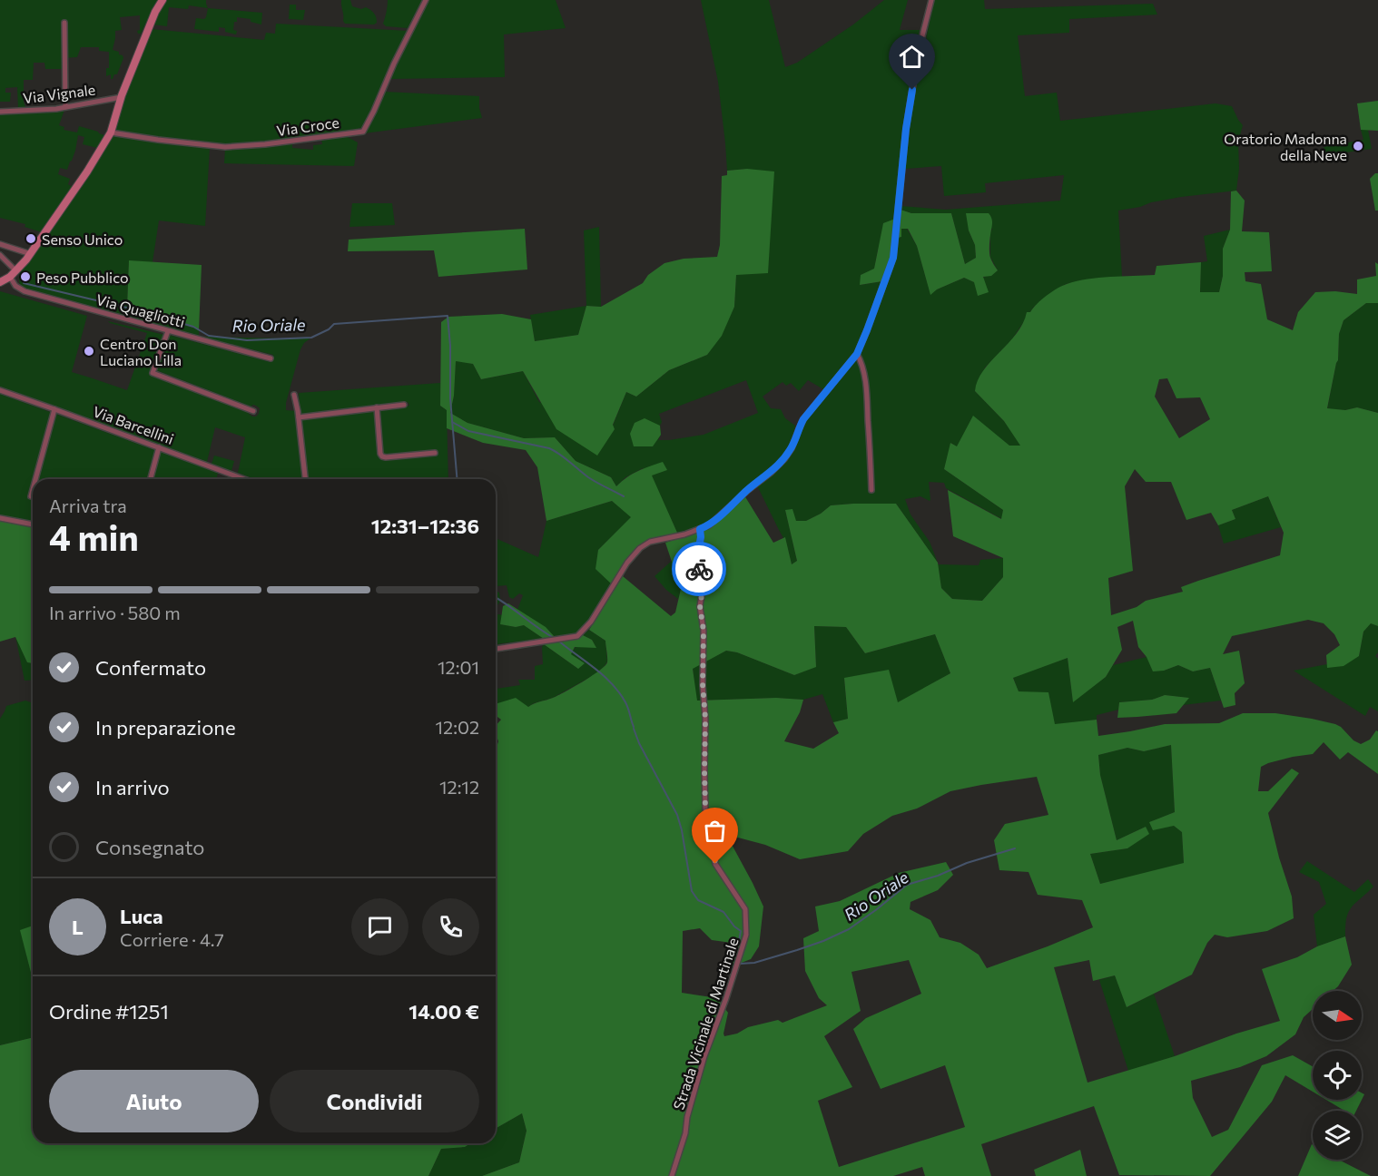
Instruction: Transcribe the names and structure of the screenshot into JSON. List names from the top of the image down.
{
  "streets": {
    "street": [
      "Via Vignale",
      "Via Croce",
      "Via Quagliotti",
      "Via Barcellini",
      "Strada Vicinale di Martinale"
    ]
  },
  "water": ["Rio Oriale"],
  "places": [
    "Oratorio Madonna della Neve",
    "Senso Unico",
    "Peso Pubblico",
    "Centro Don Luciano Lilla"
  ],
  "north": "right",
  "page": {
    "heading": ["4 min", "Arriva tra", "12:31–12:36"],
    "panel": [
      "Luca",
      "Corriere · 4.7",
      "Ordine #1251",
      "14.00 €"
    ],
    "bar": "In arrivo · 580 m",
    "list": [
      ["Confermato", "12:01"],
      ["In preparazione", "12:02"],
      ["In arrivo", "12:12"],
      "Consegnato"
    ],
    "round": "L",
    "buttons": ["Aiuto", "Condividi"]
  }
}
